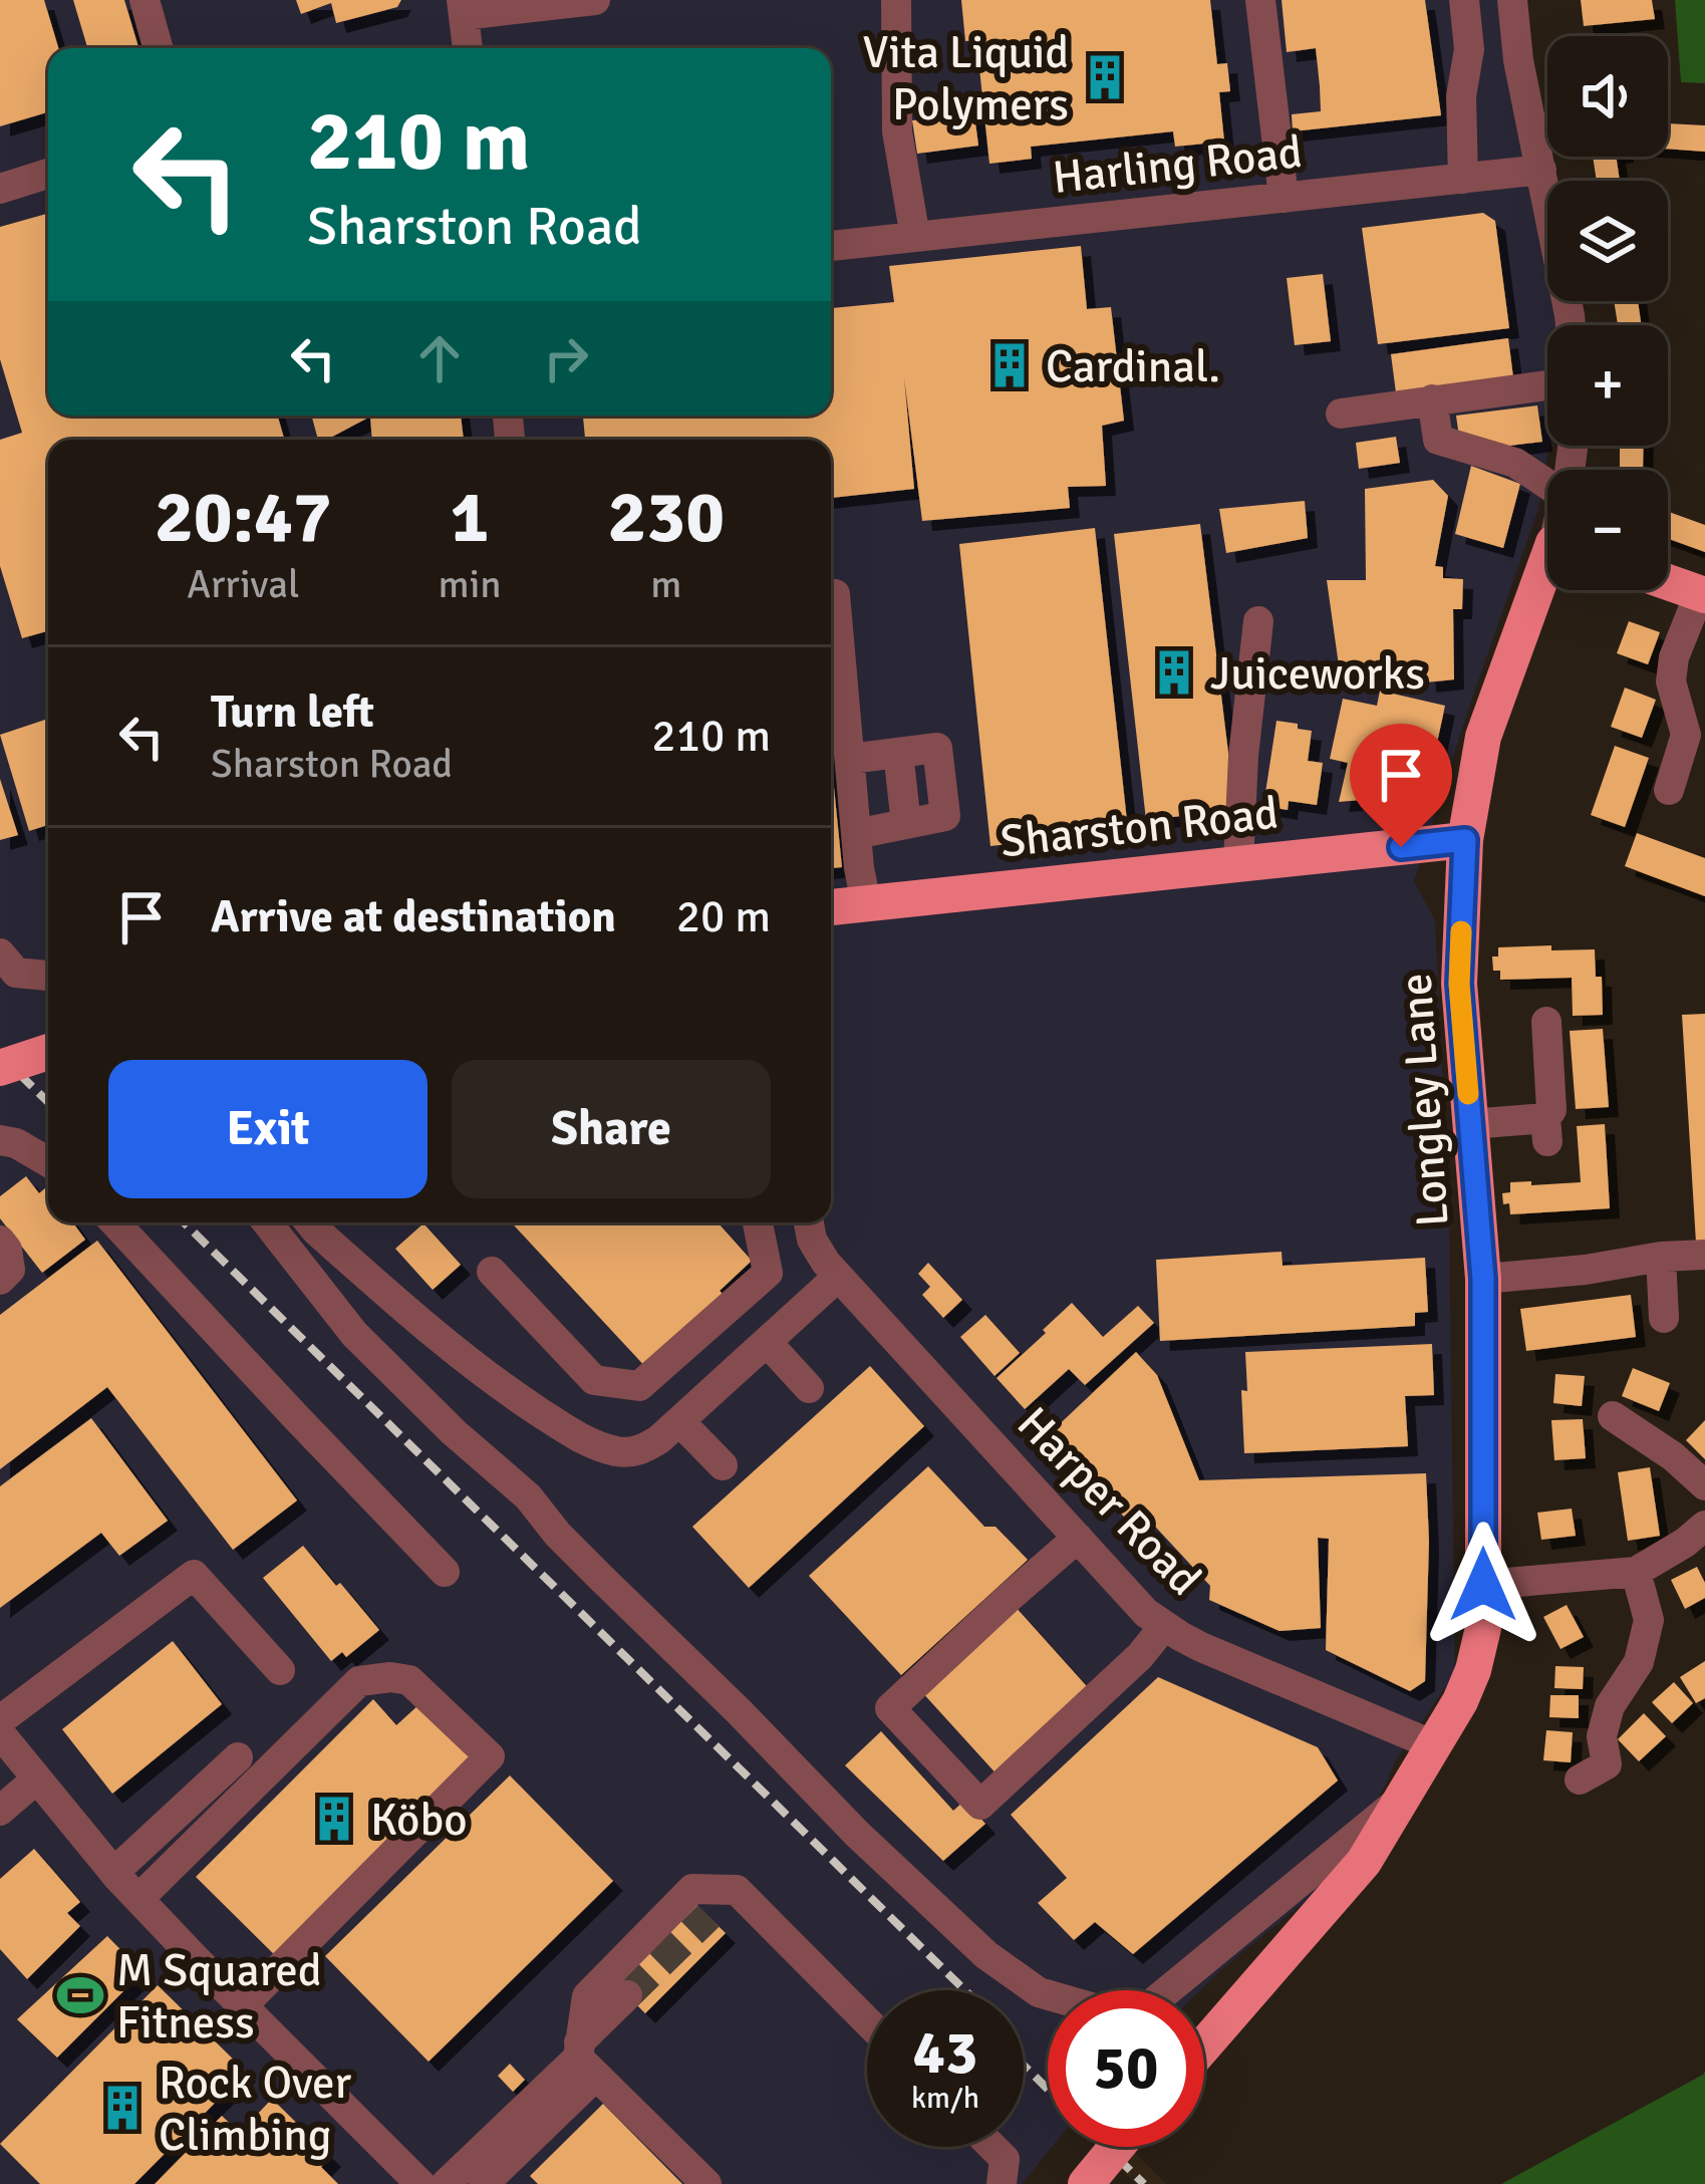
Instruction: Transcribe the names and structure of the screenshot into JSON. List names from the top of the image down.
{
  "streets": {
    "main road": ["Sharston Road", "Longley Lane"],
    "street": ["Harling Road", "Harper Road"]
  },
  "crossings": [
    ["Sharston Road", "Longley Lane"],
    ["Longley Lane", "Harper Road"]
  ],
  "places": {
    "building": [
      "Vita Liquid Polymers",
      "Cardinal.",
      "Juiceworks",
      "Köbo",
      "Rock Over Climbing"
    ],
    "sports": ["M Squared Fitness"]
  },
  "page": {
    "map_buttons": ["+", "−"],
    "turn": ["210 m", "Sharston Road"],
    "eta": [
      "20:47",
      "Arrival",
      "1",
      "min",
      "230",
      "m"
    ],
    "list": [
      {
        "name": "Turn left",
        "note": "Sharston Road",
        "value": "210 m"
      },
      {
        "name": "Arrive at destination",
        "value": "20 m"
      }
    ],
    "buttons": ["Exit", "Share"],
    "speed": "43 km/h",
    "limit": "50"
  }
}
